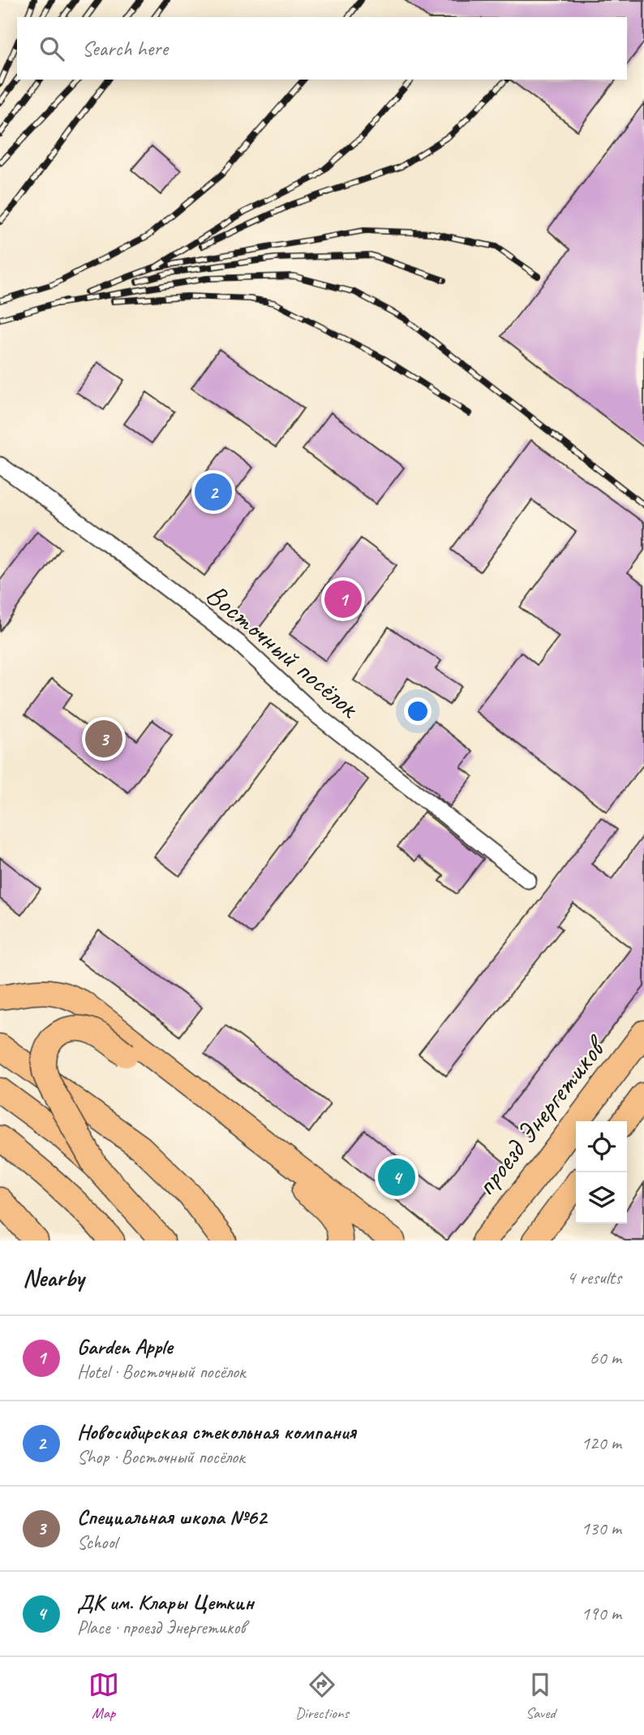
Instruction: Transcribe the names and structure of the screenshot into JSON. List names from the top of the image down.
{
  "streets": {
    "main road": ["проезд Энергетиков"],
    "street": ["Восточный посёлок"]
  },
  "page": {
    "search": "Search here",
    "pins": [
      "2",
      "1",
      "3",
      "4"
    ],
    "heading": ["Nearby", "4 results"],
    "list": [
      {
        "mark": "1",
        "name": "Garden Apple",
        "note": "Hotel · Восточный посёлок",
        "value": "60 m"
      },
      {
        "mark": "2",
        "name": "Новосибирская стекольная компания",
        "note": "Shop · Восточный посёлок",
        "value": "120 m"
      },
      {
        "mark": "3",
        "name": "Специальная школа №62",
        "note": "School",
        "value": "130 m"
      },
      {
        "mark": "4",
        "name": "ДК им. Клары Цеткин",
        "note": "Place · проезд Энергетиков",
        "value": "190 m"
      }
    ],
    "nav": ["Map", "Directions", "Saved"]
  }
}
